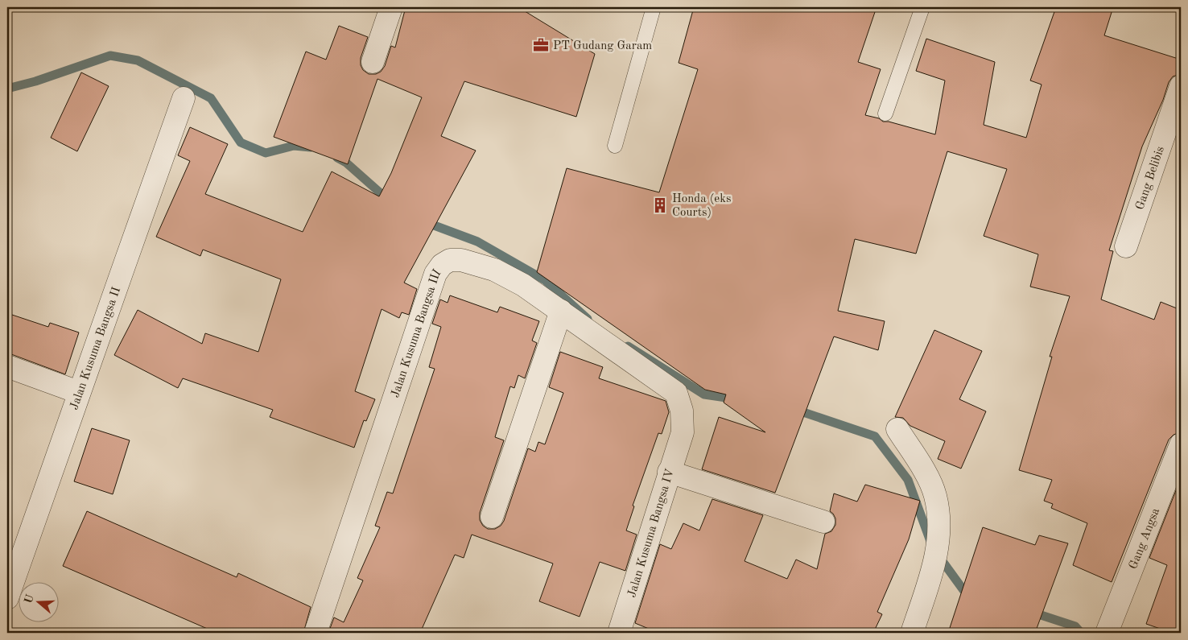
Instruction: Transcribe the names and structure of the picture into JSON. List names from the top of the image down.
{
  "streets": {
    "street": [
      "Gang Belibis",
      "Jalan Kusuma Bangsa III",
      "Jalan Kusuma Bangsa II",
      "Jalan Kusuma Bangsa IV",
      "Gang Angsa"
    ]
  },
  "crossings": [
    ["Jalan Kusuma Bangsa III", "Jalan Kusuma Bangsa IV"]
  ],
  "places": {
    "office": ["PT Gudang Garam"],
    "building": ["Honda (eks Courts)"]
  },
  "north": "left"
}
